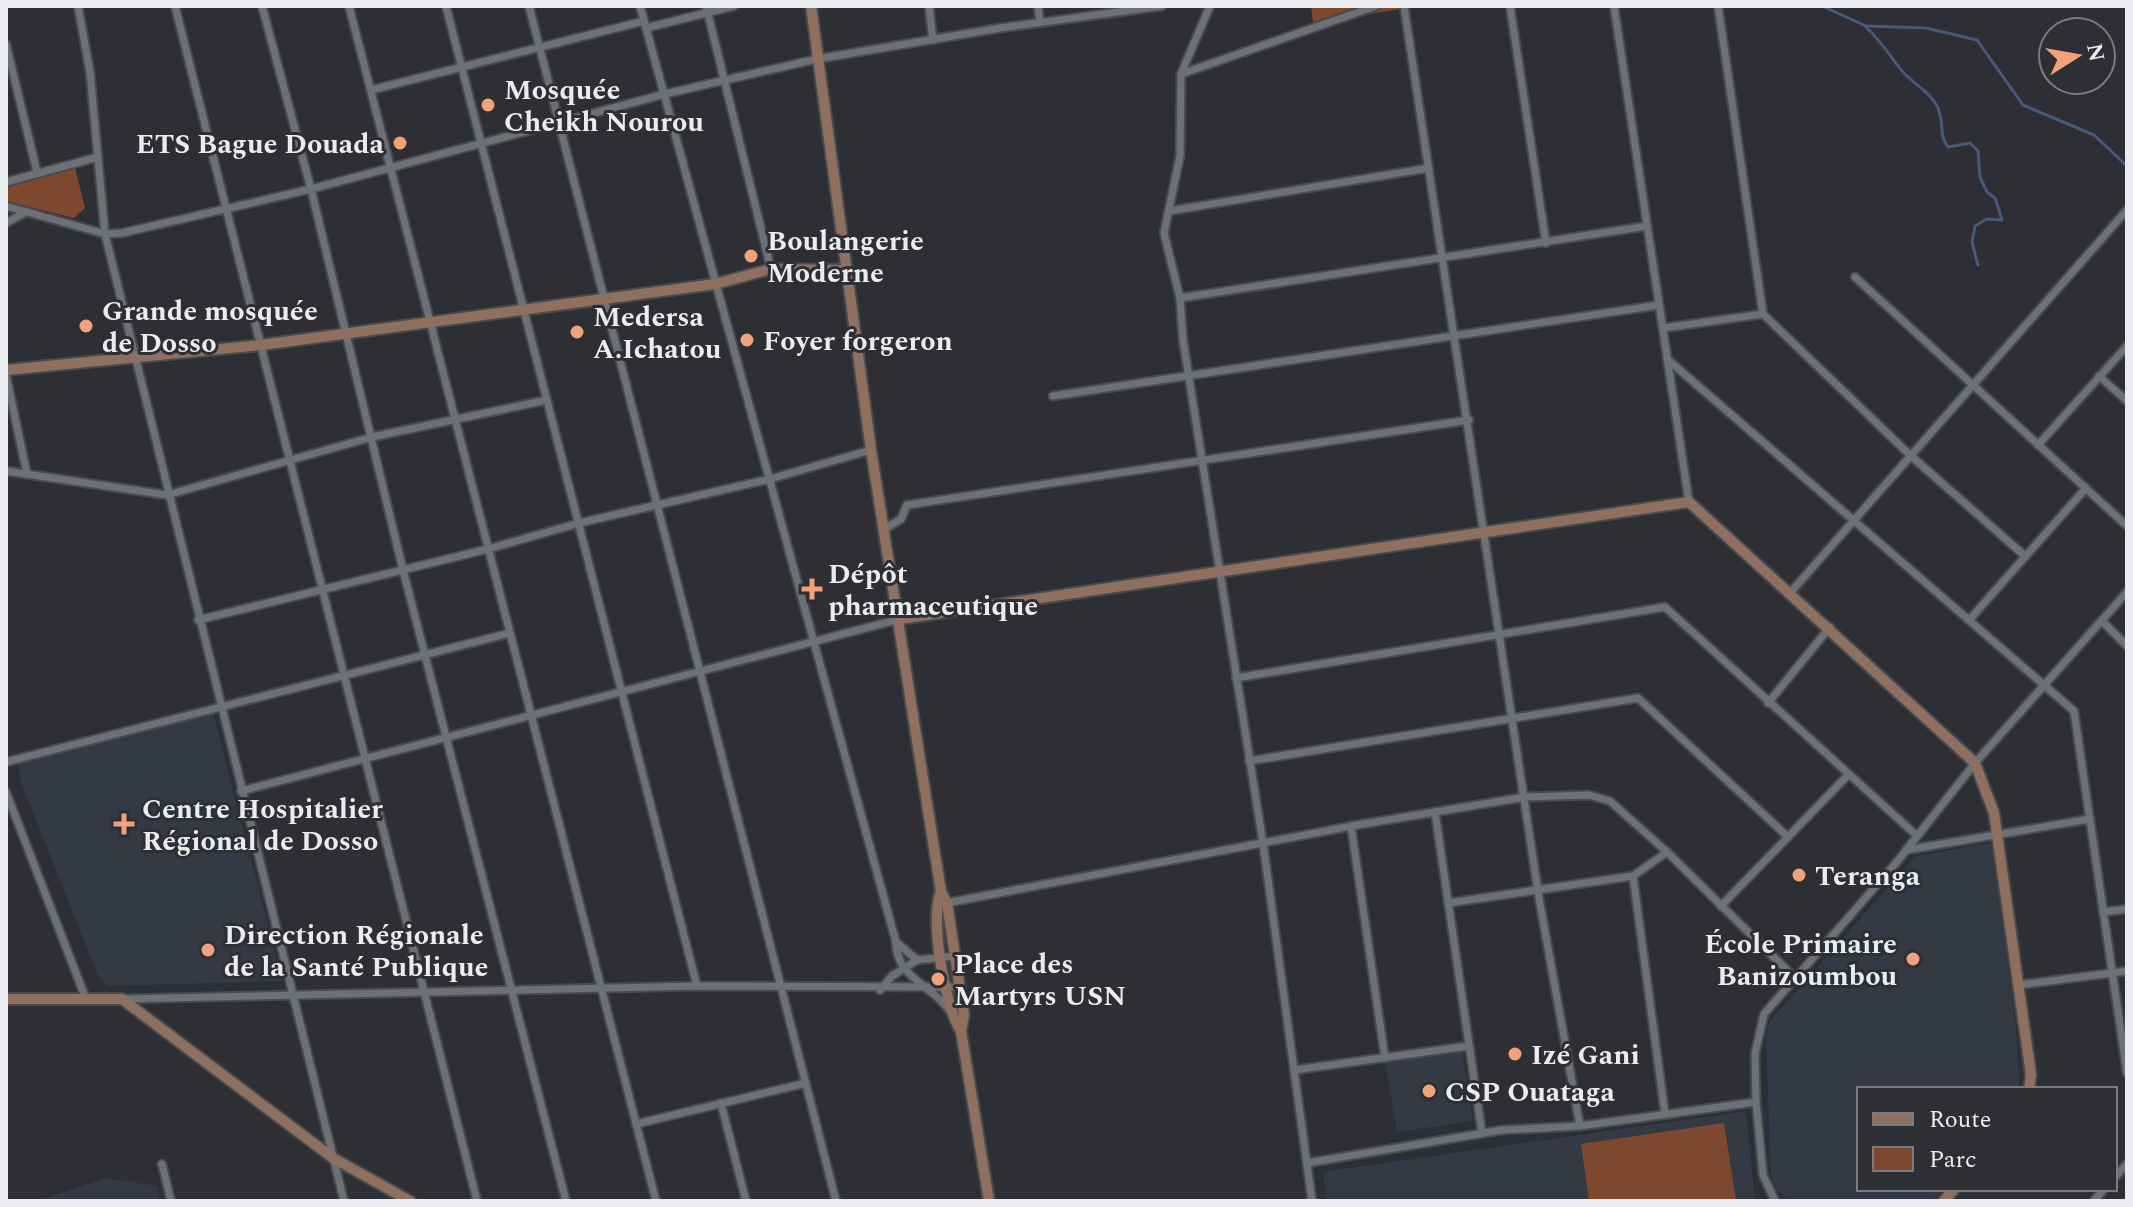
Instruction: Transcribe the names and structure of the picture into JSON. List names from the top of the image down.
{
  "places": {
    "other": [
      "Mosquée Cheikh Nourou",
      "ETS Bague Douada",
      "Boulangerie Moderne",
      "Grande mosquée de Dosso",
      "Medersa A.Ichatou",
      "Foyer forgeron",
      "Teranga",
      "Direction Régionale de la Santé Publique",
      "École Primaire Banizoumbou",
      "Place des Martyrs USN",
      "Izé Gani",
      "CSP Ouataga"
    ],
    "health": ["Dépôt pharmaceutique", "Centre Hospitalier Régional de Dosso"]
  },
  "legend": ["Route", "Parc"],
  "north": "right"
}
